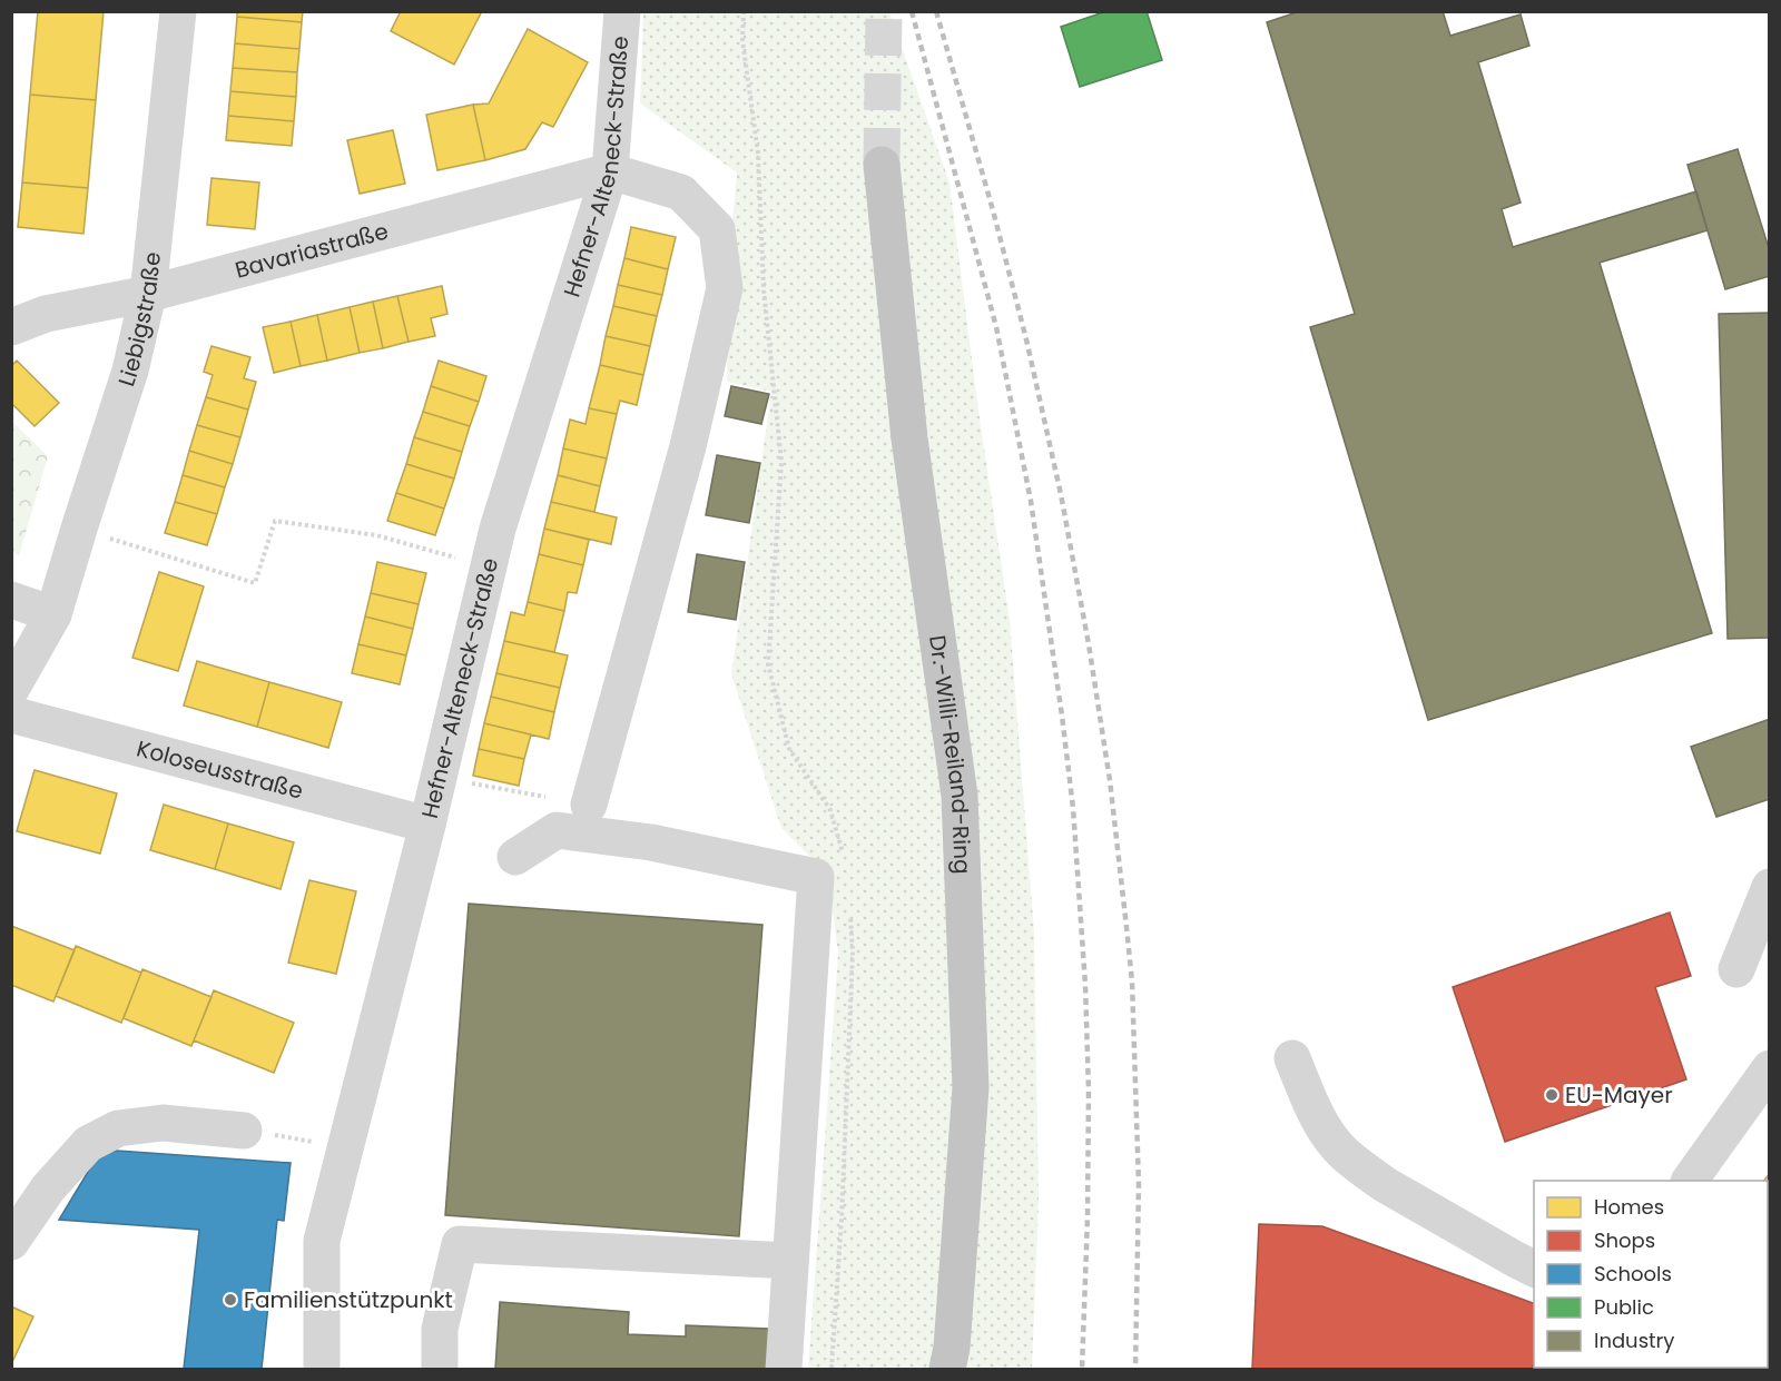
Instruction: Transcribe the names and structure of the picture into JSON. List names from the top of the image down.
{
  "streets": {
    "highway": ["Dr.-Willi-Reiland-Ring"],
    "street": [
      "Hefner-Alteneck-Straße",
      "Bavariastraße",
      "Liebigstraße",
      "Koloseusstraße"
    ]
  },
  "crossings": [
    ["Hefner-Alteneck-Straße", "Bavariastraße"],
    ["Hefner-Alteneck-Straße", "Koloseusstraße"],
    ["Bavariastraße", "Liebigstraße"]
  ],
  "places": ["EU-Mayer", "Familienstützpunkt"],
  "legend": [
    "Homes",
    "Shops",
    "Schools",
    "Public",
    "Industry"
  ]
}
